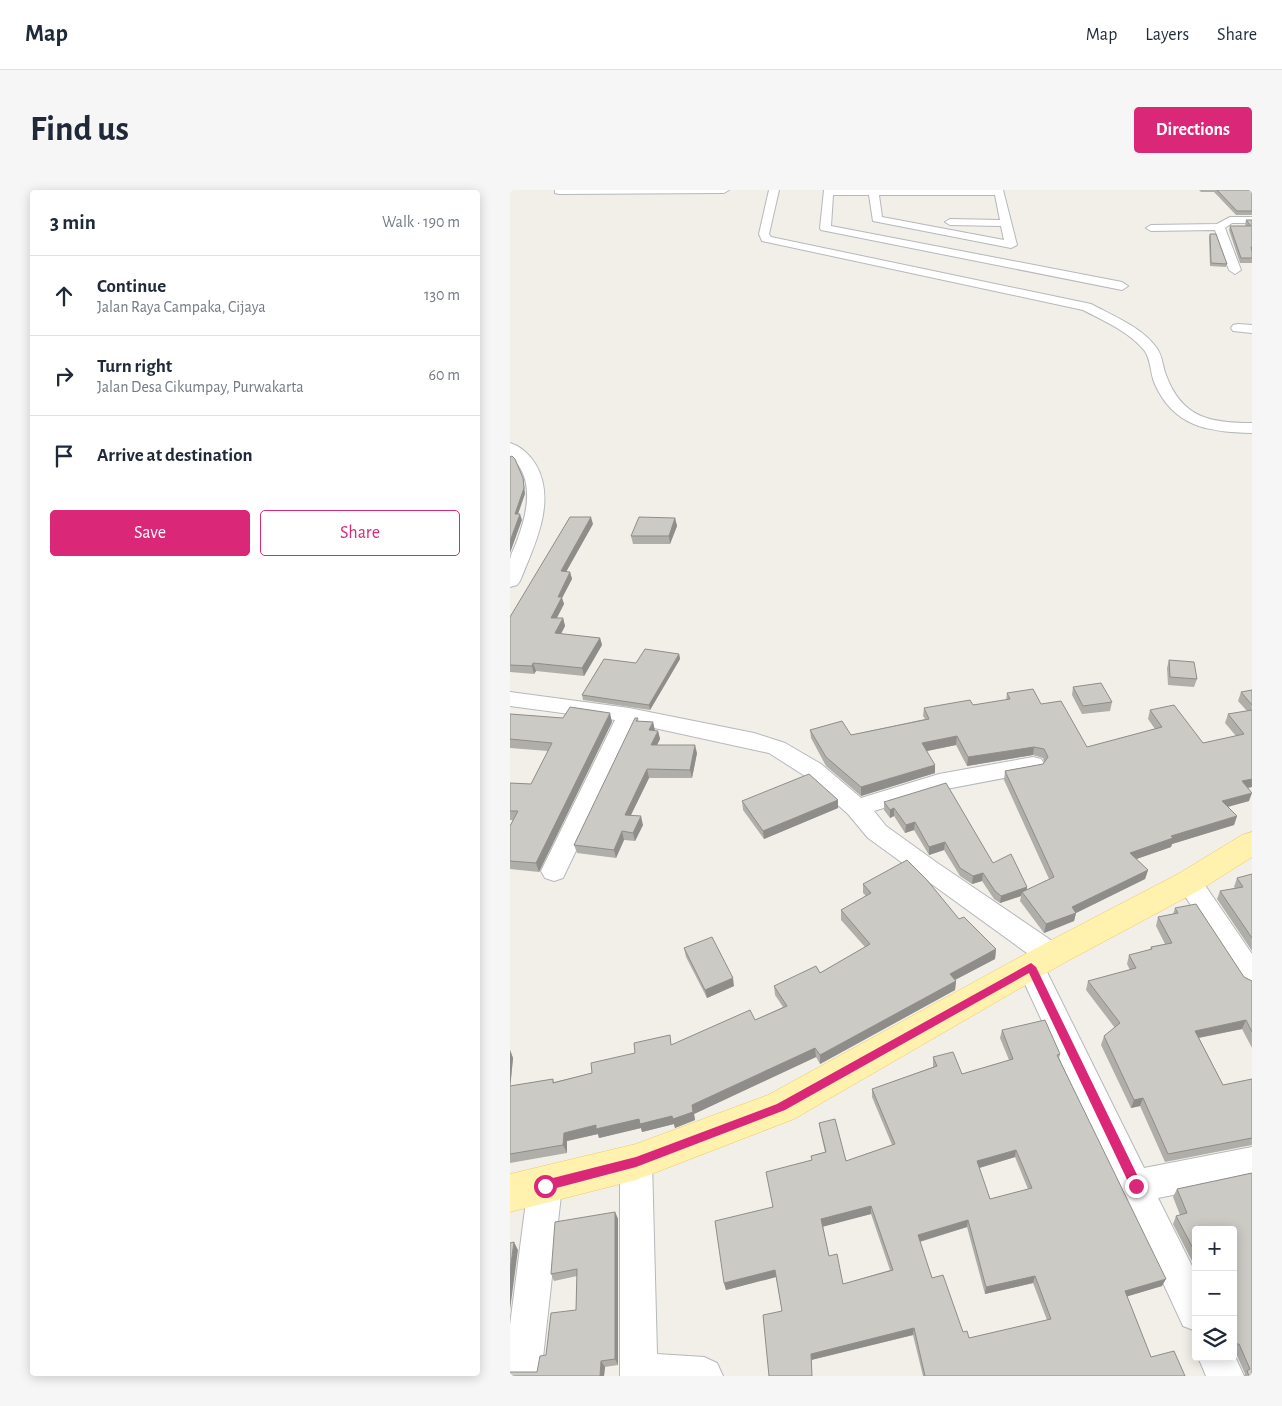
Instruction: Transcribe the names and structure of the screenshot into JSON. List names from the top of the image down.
{
  "page": {
    "header": "Map",
    "nav": ["Map", "Layers", "Share"],
    "buttons": [
      "Directions",
      ["Save", "Share"]
    ],
    "title": "Find us",
    "heading": ["3 min", "Walk · 190 m"],
    "list": [
      ["Continue", "Jalan Raya Campaka, Cijaya", "130 m"],
      ["Turn right", "Jalan Desa Cikumpay, Purwakarta", "60 m"],
      "Arrive at destination"
    ],
    "map_buttons": ["+", "−"]
  }
}
